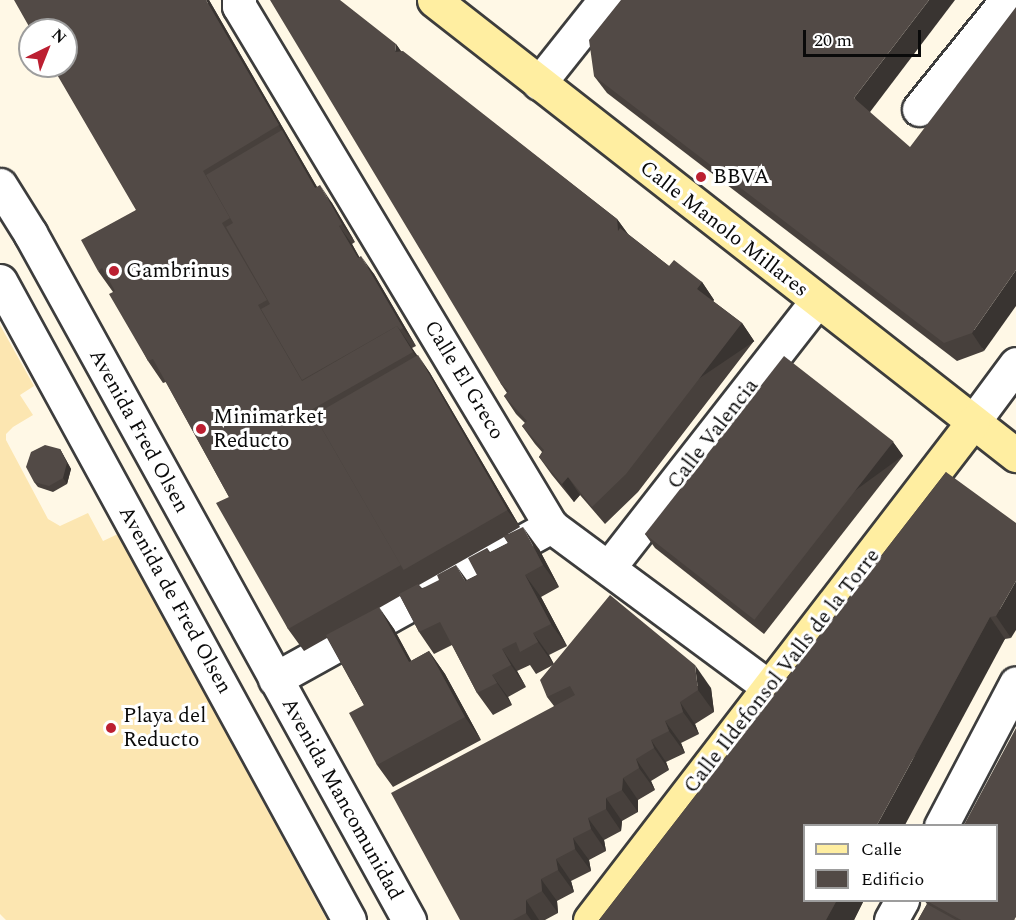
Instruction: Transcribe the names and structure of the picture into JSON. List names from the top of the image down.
{
  "streets": {
    "main road": ["Calle Manolo Millares", "Calle Ildefonsol Valls de la Torre"],
    "street": [
      "Calle El Greco",
      "Avenida Fred Olsen",
      "Calle Valencia",
      "Avenida de Fred Olsen",
      "Avenida Mancomunidad"
    ]
  },
  "crossings": [
    ["Calle Manolo Millares", "Calle Valencia"],
    ["Calle Manolo Millares", "Calle Ildefonsol Valls de la Torre"],
    ["Calle El Greco", "Calle Valencia"],
    ["Calle El Greco", "Calle Ildefonsol Valls de la Torre"],
    ["Avenida Fred Olsen", "Avenida Mancomunidad"]
  ],
  "places": [
    "BBVA",
    "Gambrinus",
    "Minimarket Reducto",
    "Playa del Reducto"
  ],
  "legend": ["Calle", "Edificio"],
  "scale_bar": "20 m",
  "north": "top right"
}
